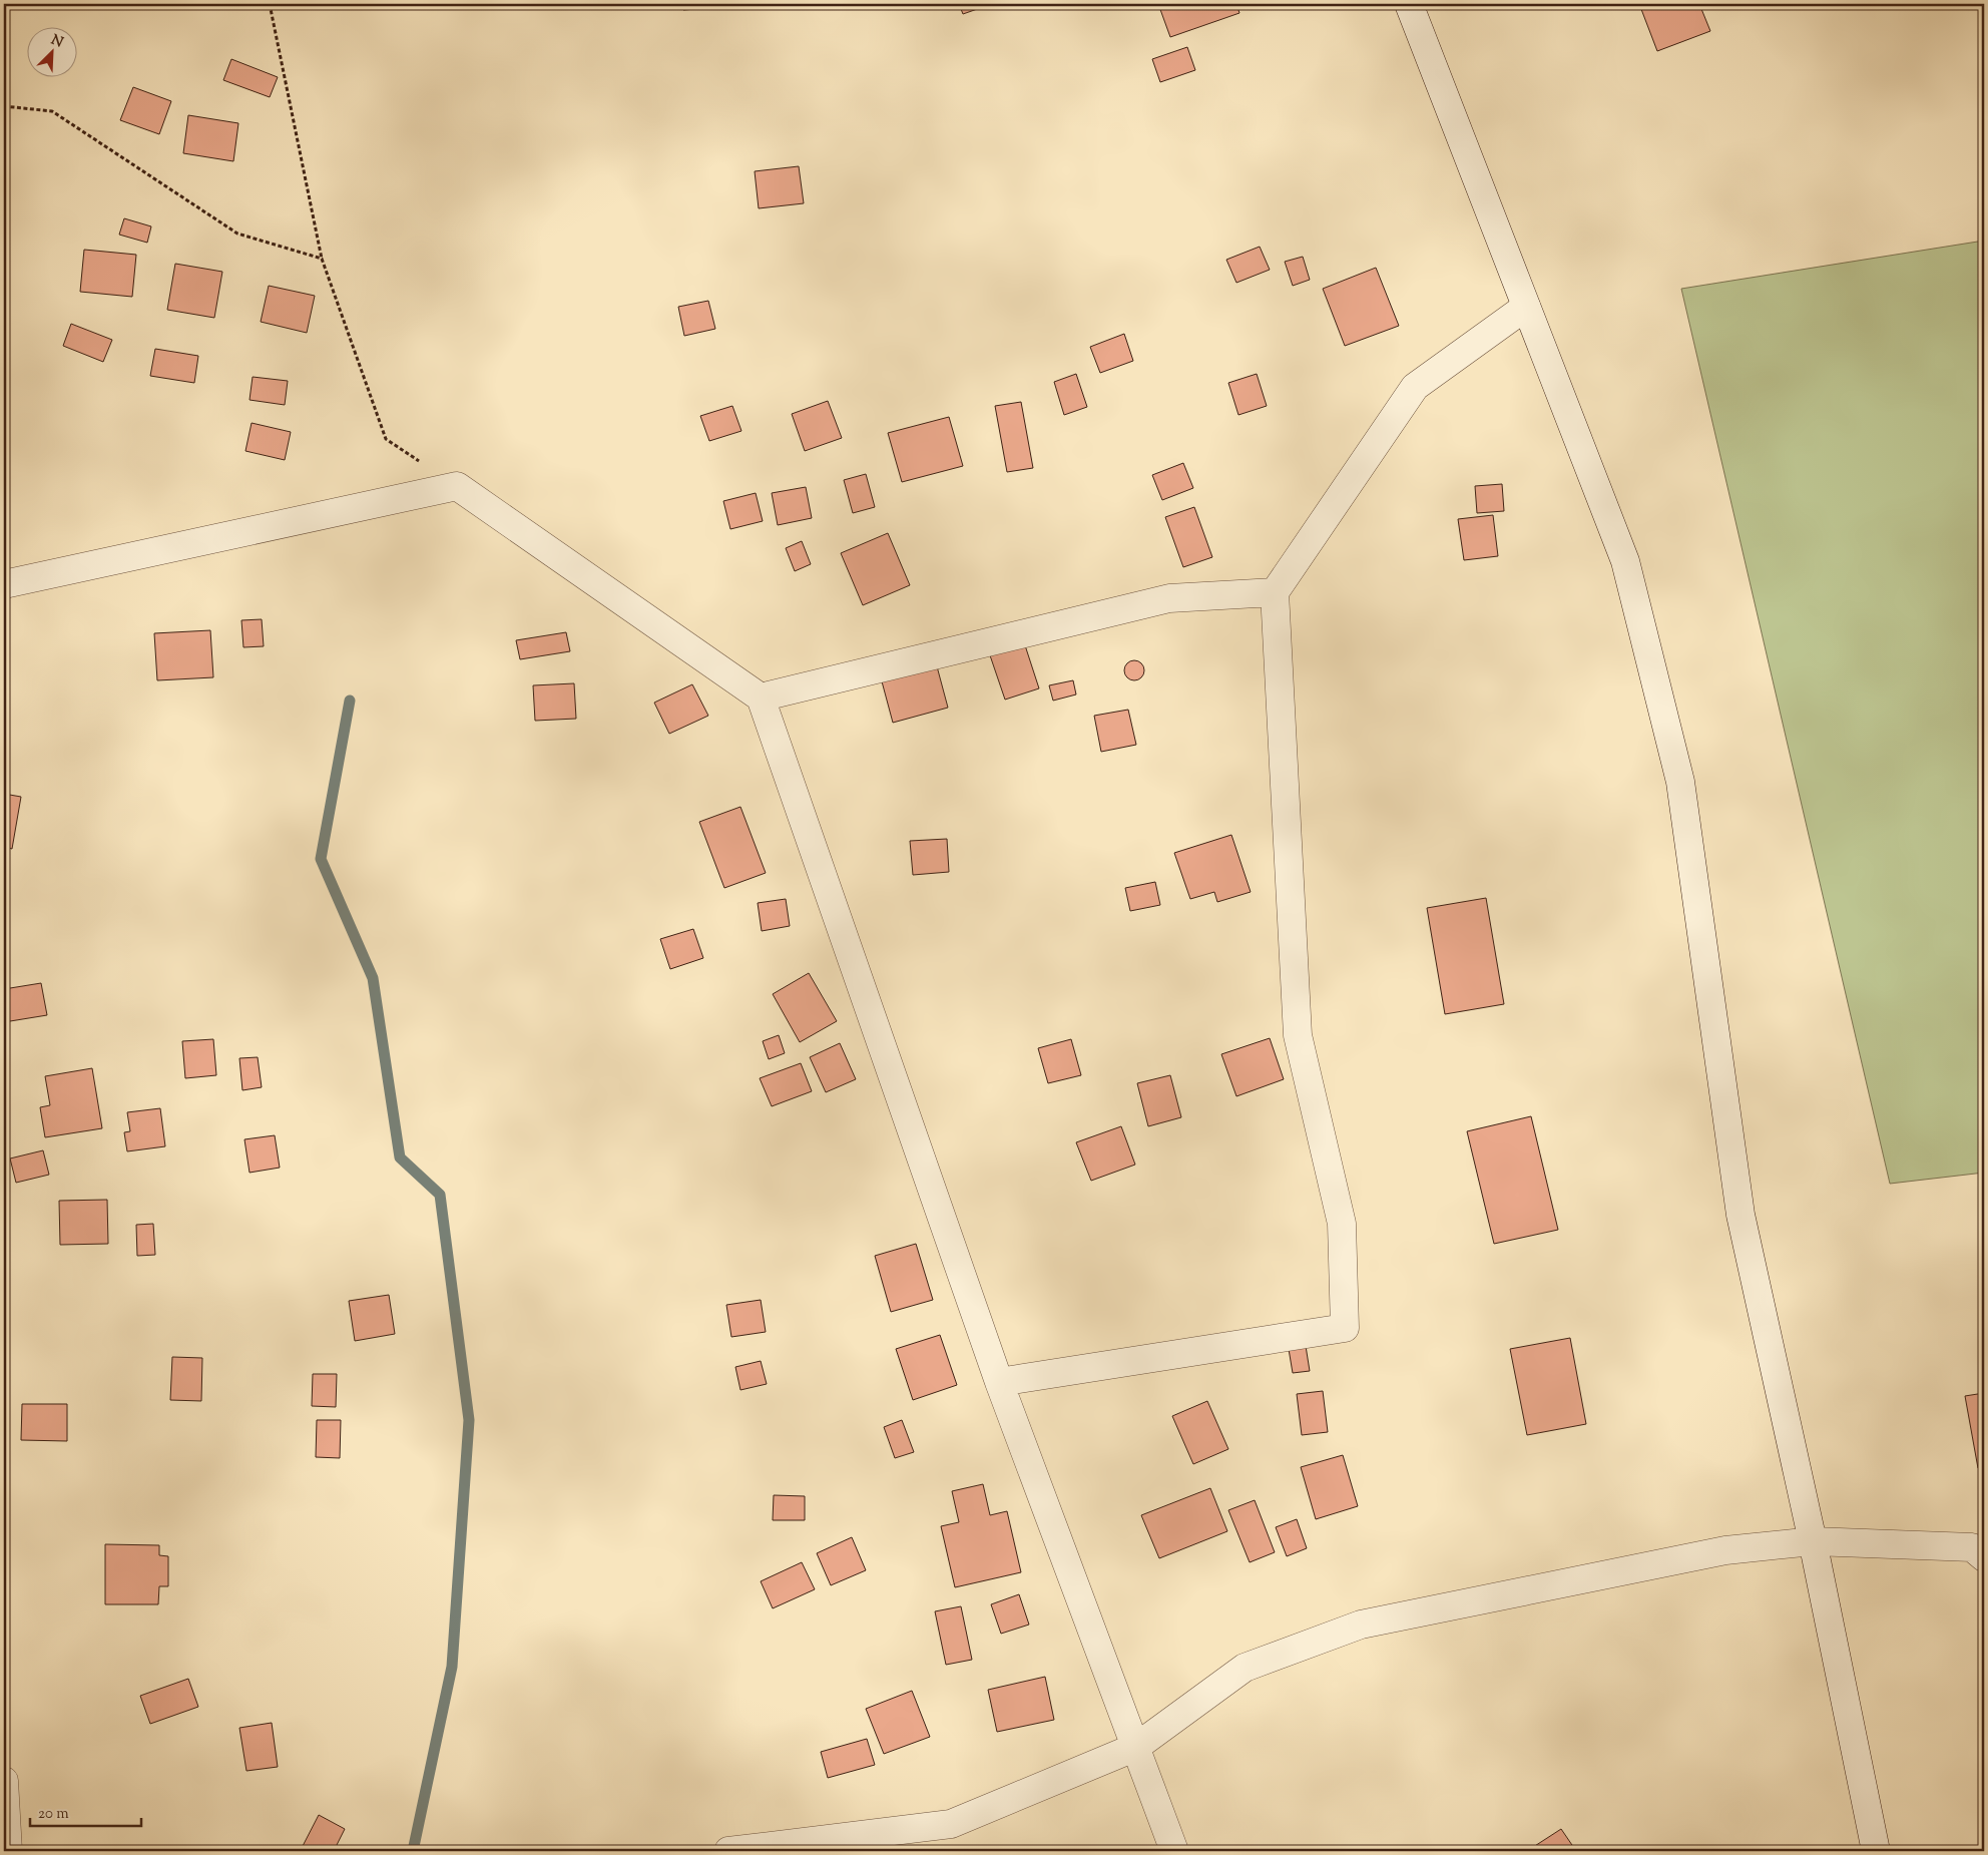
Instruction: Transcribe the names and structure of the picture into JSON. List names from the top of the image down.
{
  "scale_bar": "20 m",
  "north": "top right"
}
